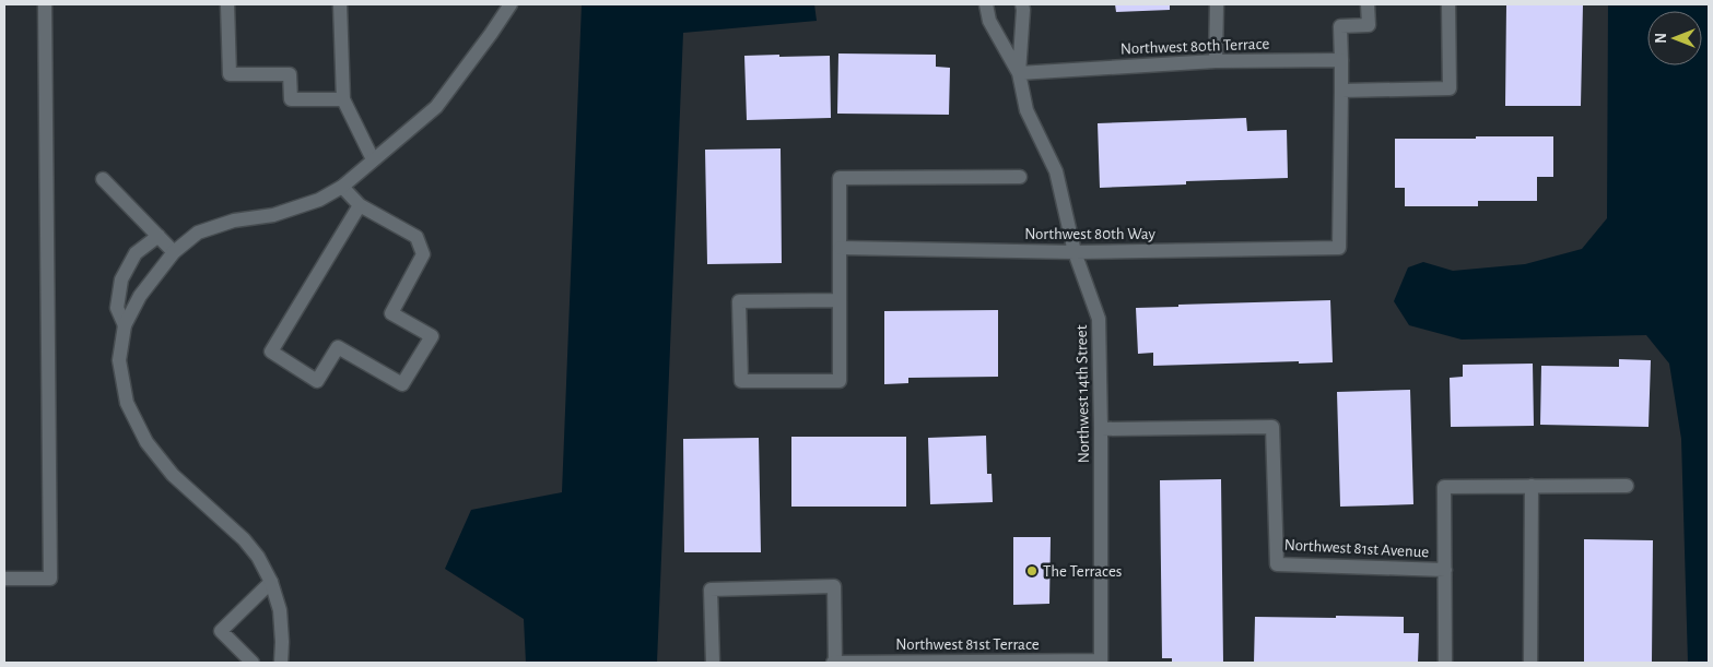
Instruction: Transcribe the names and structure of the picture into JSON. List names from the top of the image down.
{
  "streets": {
    "street": [
      "Northwest 80th Terrace",
      "Northwest 80th Way",
      "Northwest 14th Street",
      "Northwest 81st Avenue",
      "Northwest 81st Terrace"
    ]
  },
  "crossings": [
    ["Northwest 80th Terrace", "Northwest 14th Street"],
    ["Northwest 80th Way", "Northwest 14th Street"],
    ["Northwest 14th Street", "Northwest 81st Avenue"],
    ["Northwest 14th Street", "Northwest 81st Terrace"]
  ],
  "places": ["The Terraces"],
  "north": "left"
}
